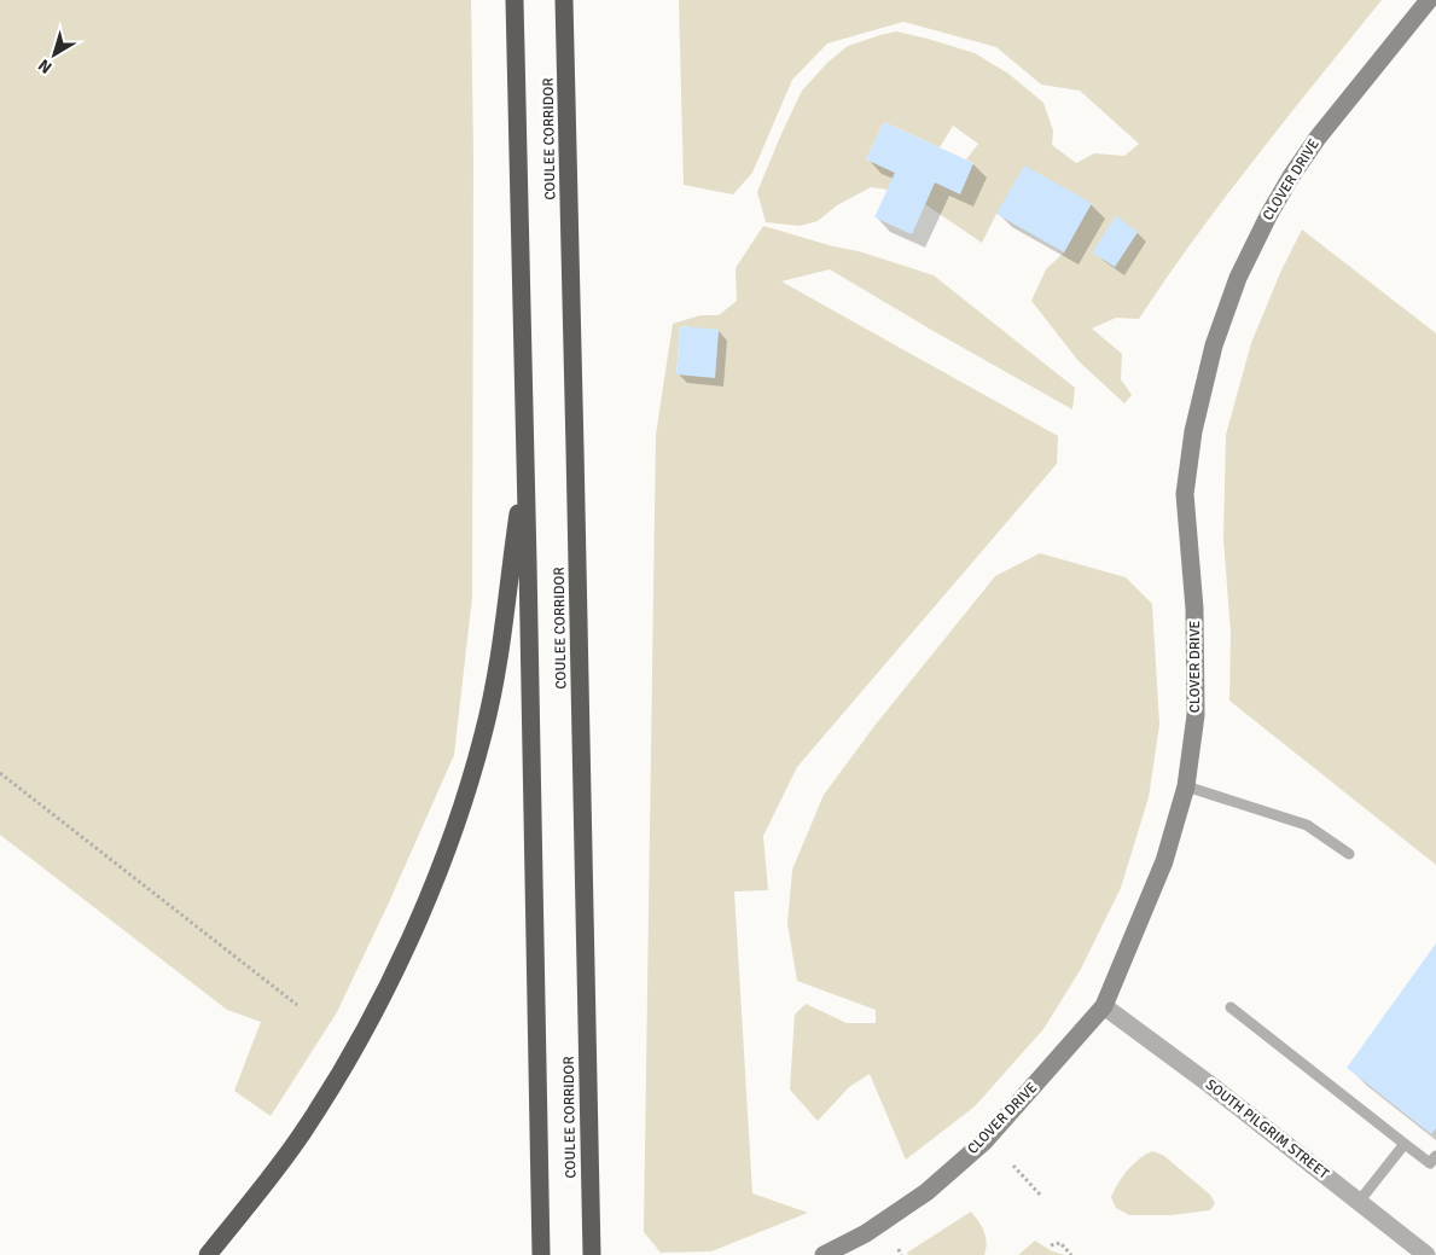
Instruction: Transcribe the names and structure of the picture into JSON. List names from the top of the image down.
{
  "streets": {
    "highway": ["COULEE CORRIDOR"],
    "street": ["CLOVER DRIVE", "SOUTH PILGRIM STREET"]
  },
  "crossings": [
    ["CLOVER DRIVE", "SOUTH PILGRIM STREET"]
  ],
  "north": "bottom left"
}
